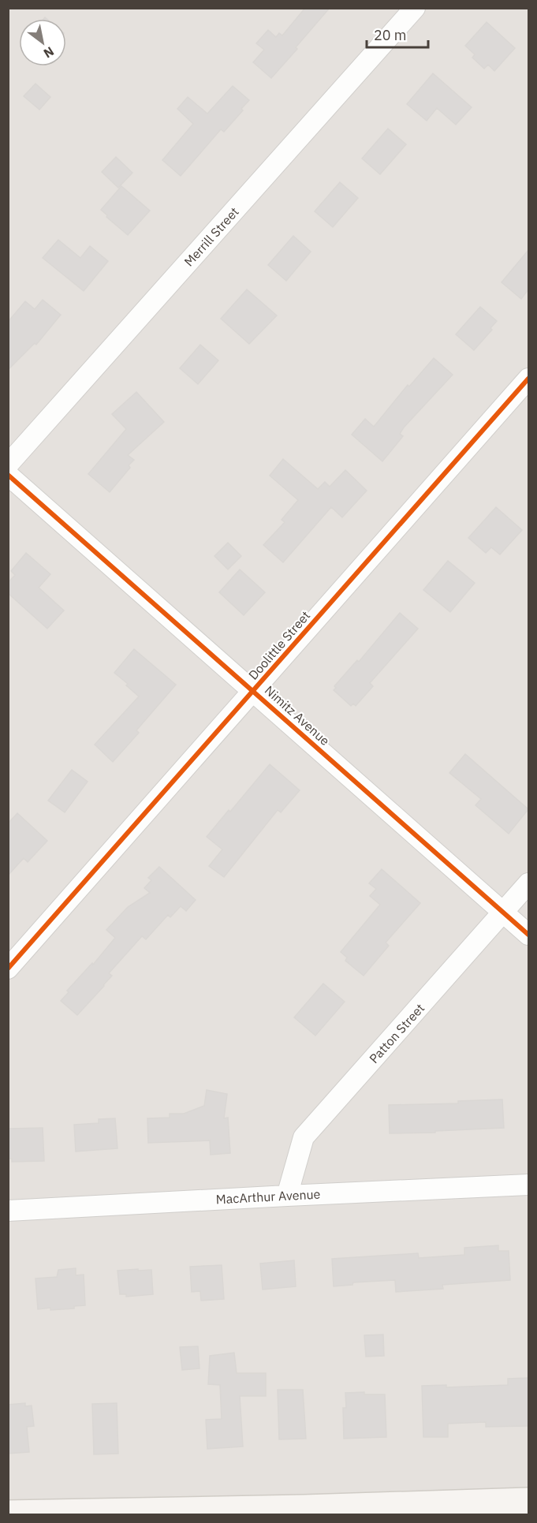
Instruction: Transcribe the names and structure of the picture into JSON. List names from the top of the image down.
{
  "streets": {
    "street": [
      "Merrill Street",
      "Doolittle Street",
      "Nimitz Avenue",
      "Patton Street",
      "MacArthur Avenue"
    ]
  },
  "crossings": [
    ["Doolittle Street", "Nimitz Avenue"],
    ["Nimitz Avenue", "Patton Street"],
    ["Patton Street", "MacArthur Avenue"]
  ],
  "scale_bar": "20 m",
  "north": "bottom right"
}
